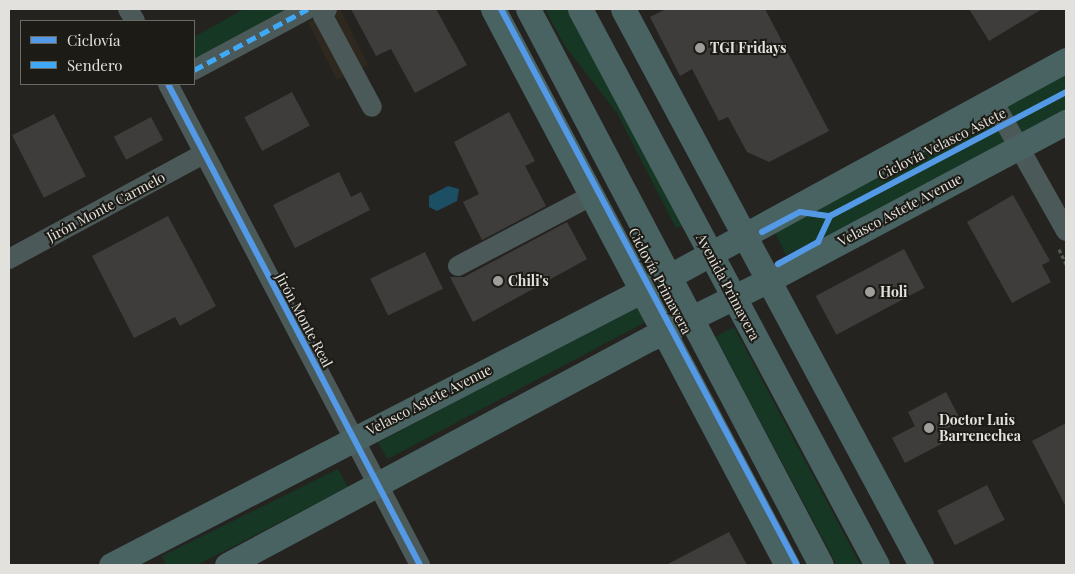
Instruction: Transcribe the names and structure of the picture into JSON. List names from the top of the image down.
{
  "streets": {
    "main road": ["Velasco Astete Avenue", "Avenida Primavera"],
    "street": ["Jirón Monte Carmelo", "Jirón Monte Real"],
    "cycle path": ["Ciclovía Velasco Astete", "Ciclovía Primavera"]
  },
  "crossings": [
    ["Jirón Monte Carmelo", "Jirón Monte Real"],
    ["Velasco Astete Avenue", "Avenida Primavera"],
    ["Velasco Astete Avenue", "Jirón Monte Real"]
  ],
  "places": [
    "TGI Fridays",
    "Chili's",
    "Holi",
    "Doctor Luis Barrenechea"
  ],
  "legend": ["Ciclovía", "Sendero"]
}
